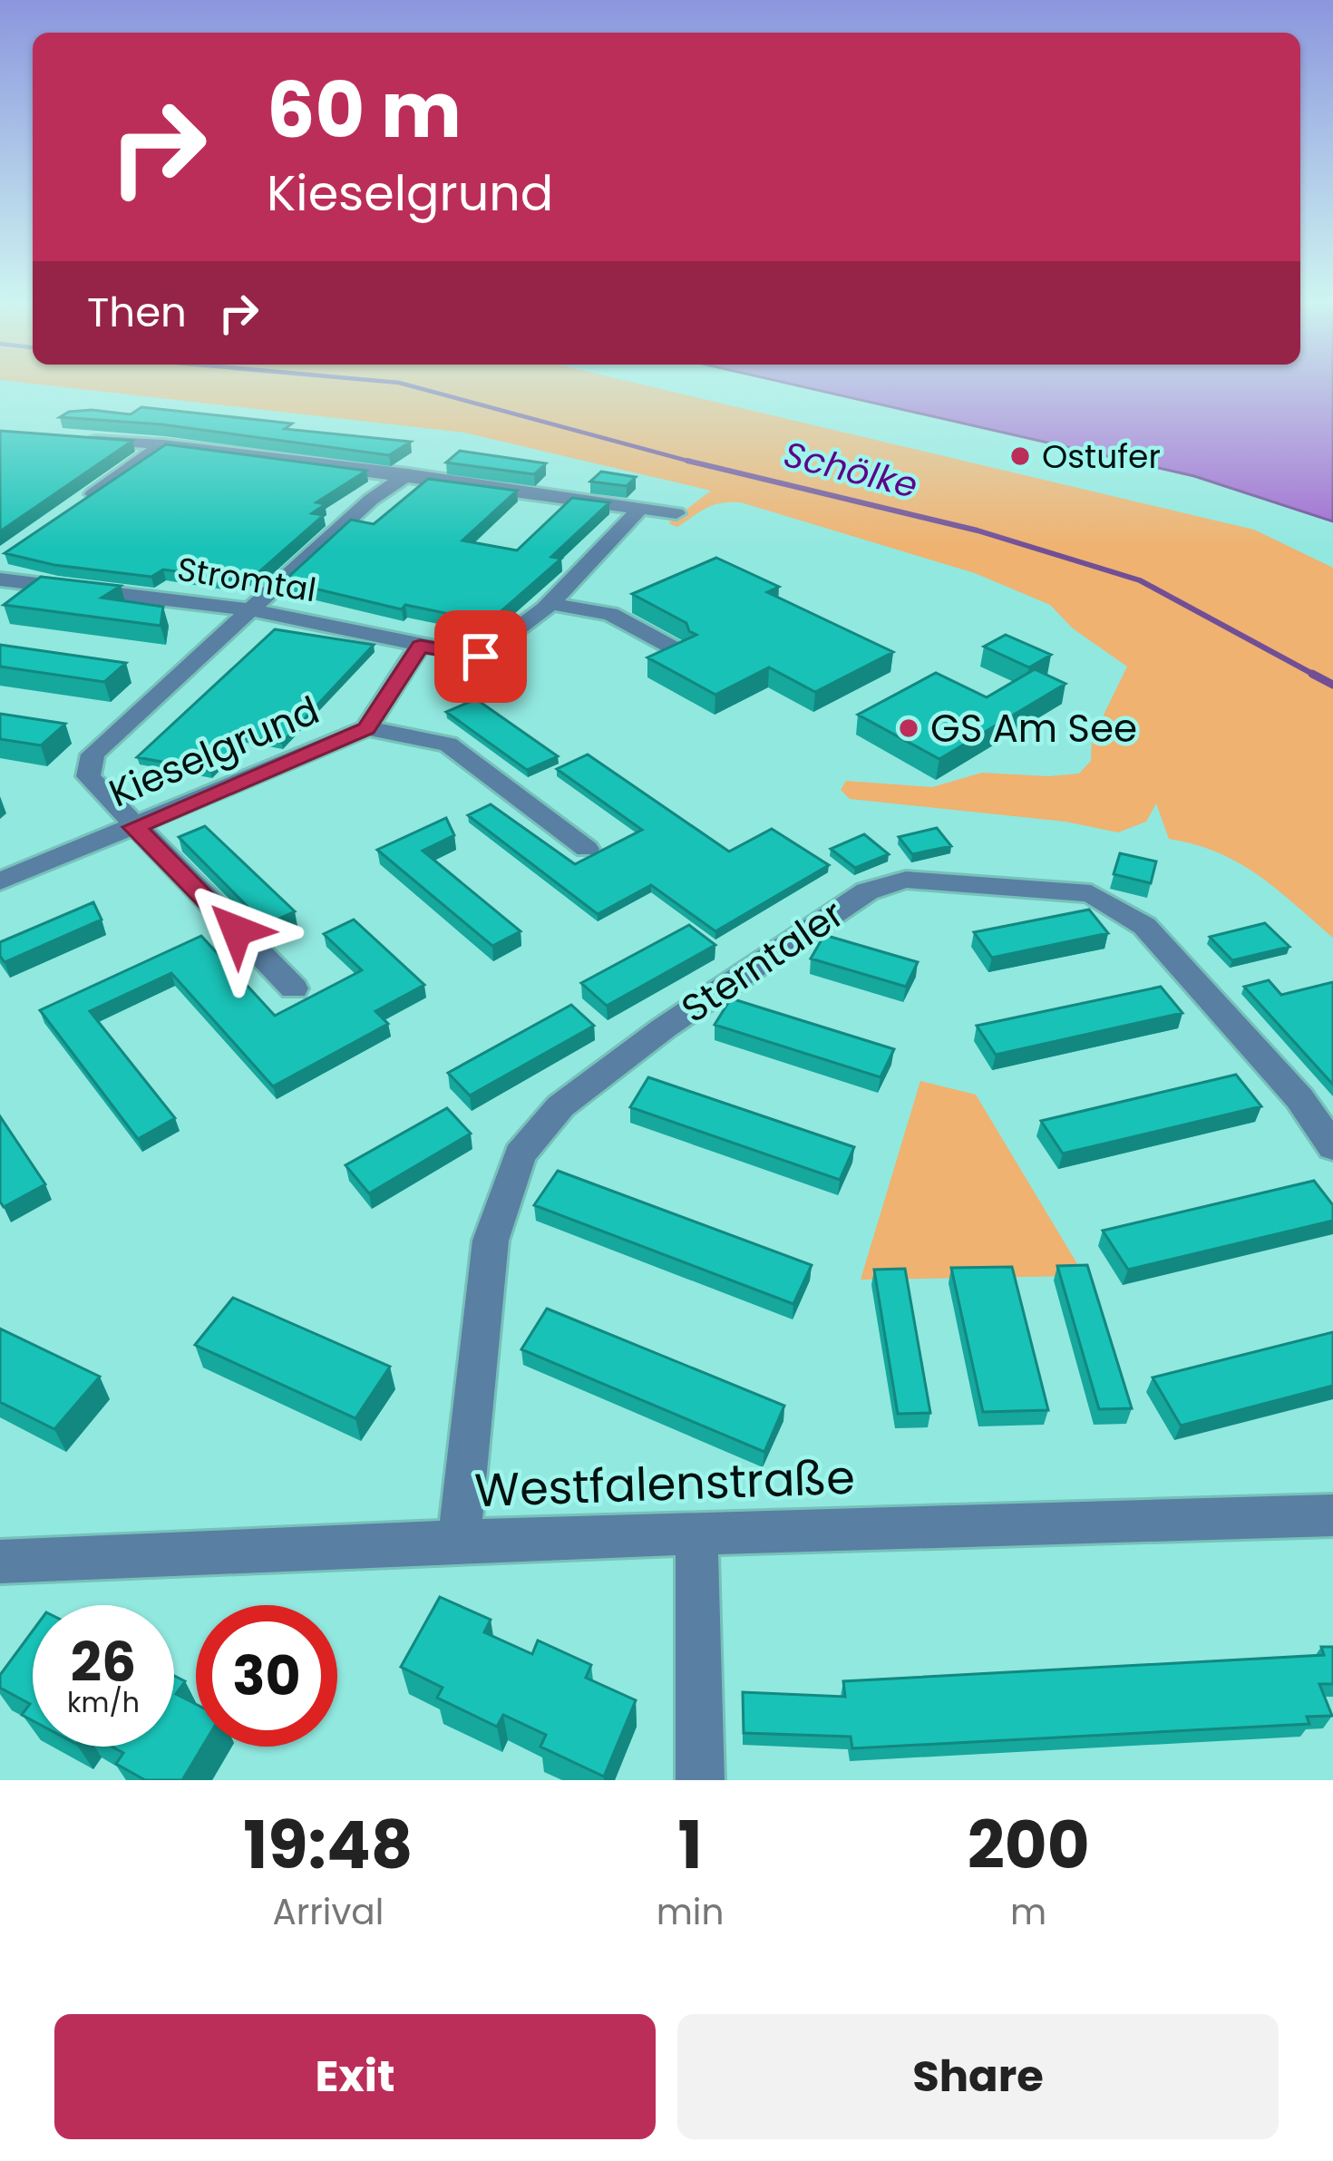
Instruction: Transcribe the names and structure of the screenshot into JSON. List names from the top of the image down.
{
  "streets": {
    "street": [
      "Stromtal",
      "Kieselgrund",
      "Sterntaler",
      "Westfalenstraße"
    ]
  },
  "crossings": [
    ["Stromtal", "Kieselgrund"],
    ["Sterntaler", "Westfalenstraße"]
  ],
  "water": ["Schölke"],
  "places": ["Ostufer", "GS Am See"],
  "page": {
    "turn": ["60 m", "Kieselgrund"],
    "then": "Then",
    "speed": "26 km/h",
    "limit": "30",
    "eta": [
      "19:48",
      "Arrival",
      "1",
      "min",
      "200",
      "m"
    ],
    "buttons": ["Exit", "Share"]
  }
}
